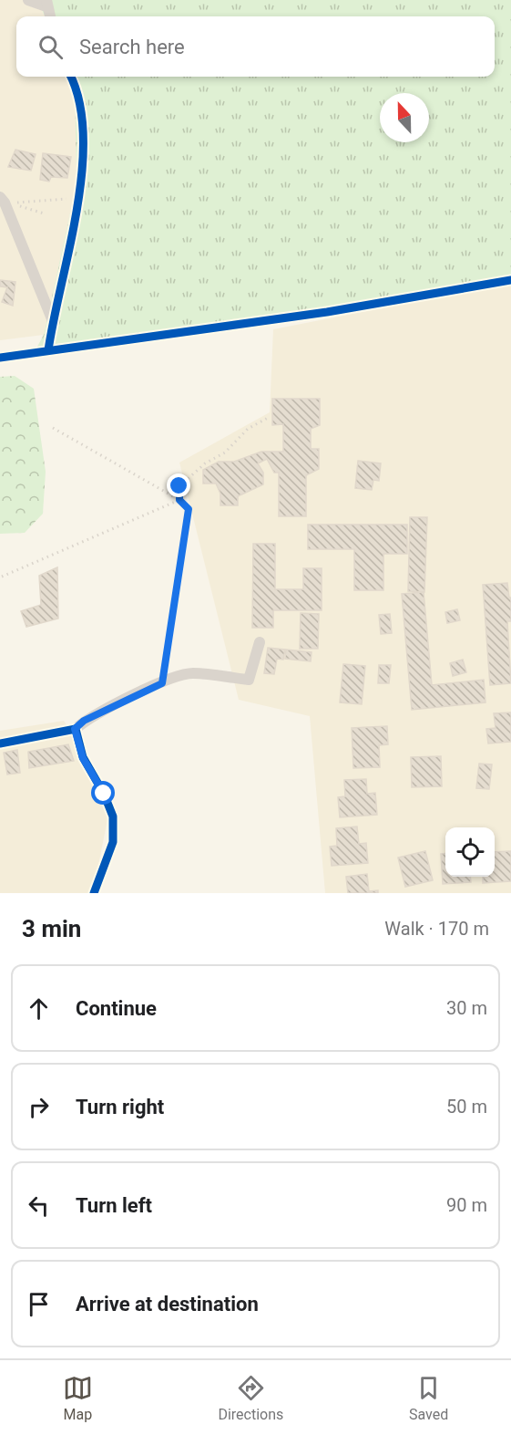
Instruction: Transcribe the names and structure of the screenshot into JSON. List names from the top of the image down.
{
  "north": "top",
  "page": {
    "search": "Search here",
    "heading": ["3 min", "Walk · 170 m"],
    "list": [
      ["Continue", "30 m"],
      ["Turn right", "50 m"],
      ["Turn left", "90 m"],
      "Arrive at destination"
    ],
    "nav": ["Map", "Directions", "Saved"]
  }
}
